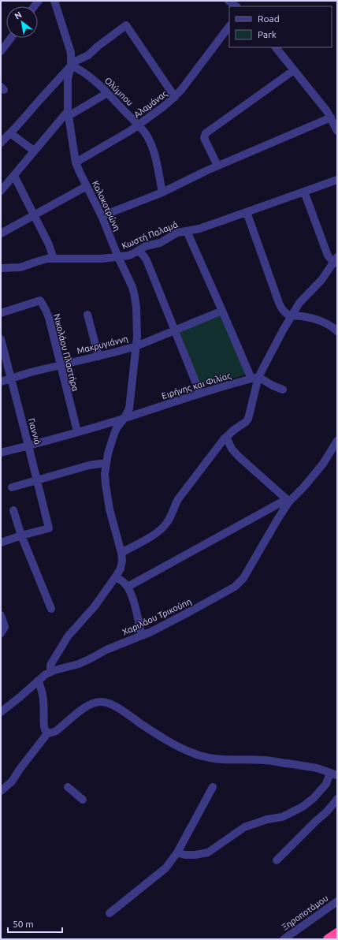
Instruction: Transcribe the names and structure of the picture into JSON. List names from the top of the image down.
{
  "streets": {
    "street": [
      "Ολύμπου",
      "Αλαμάνας",
      "Κολοκοτρώνη",
      "Κωστή Παλαμά",
      "Μακρυγιάννη",
      "Νικολάου Πλαστήρα",
      "Ειρήνης και Φιλίας",
      "Γιαννιά",
      "Χαριλάου Τρικούπη",
      "Ξηροποτάμου"
    ]
  },
  "crossings": [
    ["Ολύμπου", "Αλαμάνας"],
    ["Ολύμπου", "Κολοκοτρώνη"],
    ["Αλαμάνας", "Κολοκοτρώνη"],
    ["Κολοκοτρώνη", "Κωστή Παλαμά"],
    ["Κολοκοτρώνη", "Μακρυγιάννη"],
    ["Κολοκοτρώνη", "Ειρήνης και Φιλίας"],
    ["Μακρυγιάννη", "Νικολάου Πλαστήρα"],
    ["Μακρυγιάννη", "Γιαννιά"],
    ["Νικολάου Πλαστήρα", "Ειρήνης και Φιλίας"],
    ["Ειρήνης και Φιλίας", "Γιαννιά"]
  ],
  "legend": ["Road", "Park"],
  "scale_bar": "50 m",
  "north": "top left"
}
